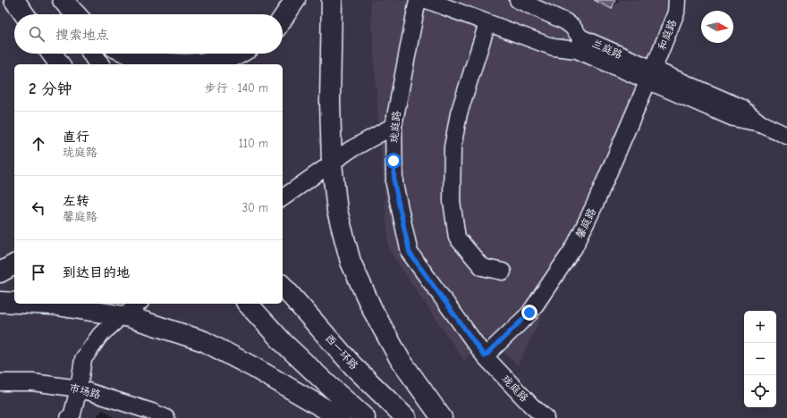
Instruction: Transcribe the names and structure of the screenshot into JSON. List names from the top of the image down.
{
  "streets": {
    "highway": ["西一环路"],
    "street": [
      "和庭路",
      "兰庭路",
      "珑庭路",
      "馨庭路",
      "市场路"
    ]
  },
  "crossings": [
    ["和庭路", "兰庭路"],
    ["和庭路", "馨庭路"],
    ["兰庭路", "馨庭路"],
    ["珑庭路", "馨庭路"]
  ],
  "north": "right",
  "page": {
    "search": "搜索地点",
    "heading": ["2 分钟", "步行 · 140 m"],
    "list": [
      ["直行", "珑庭路", "110 m"],
      ["左转", "馨庭路", "30 m"],
      "到达目的地"
    ],
    "map_buttons": ["+", "−"]
  }
}
